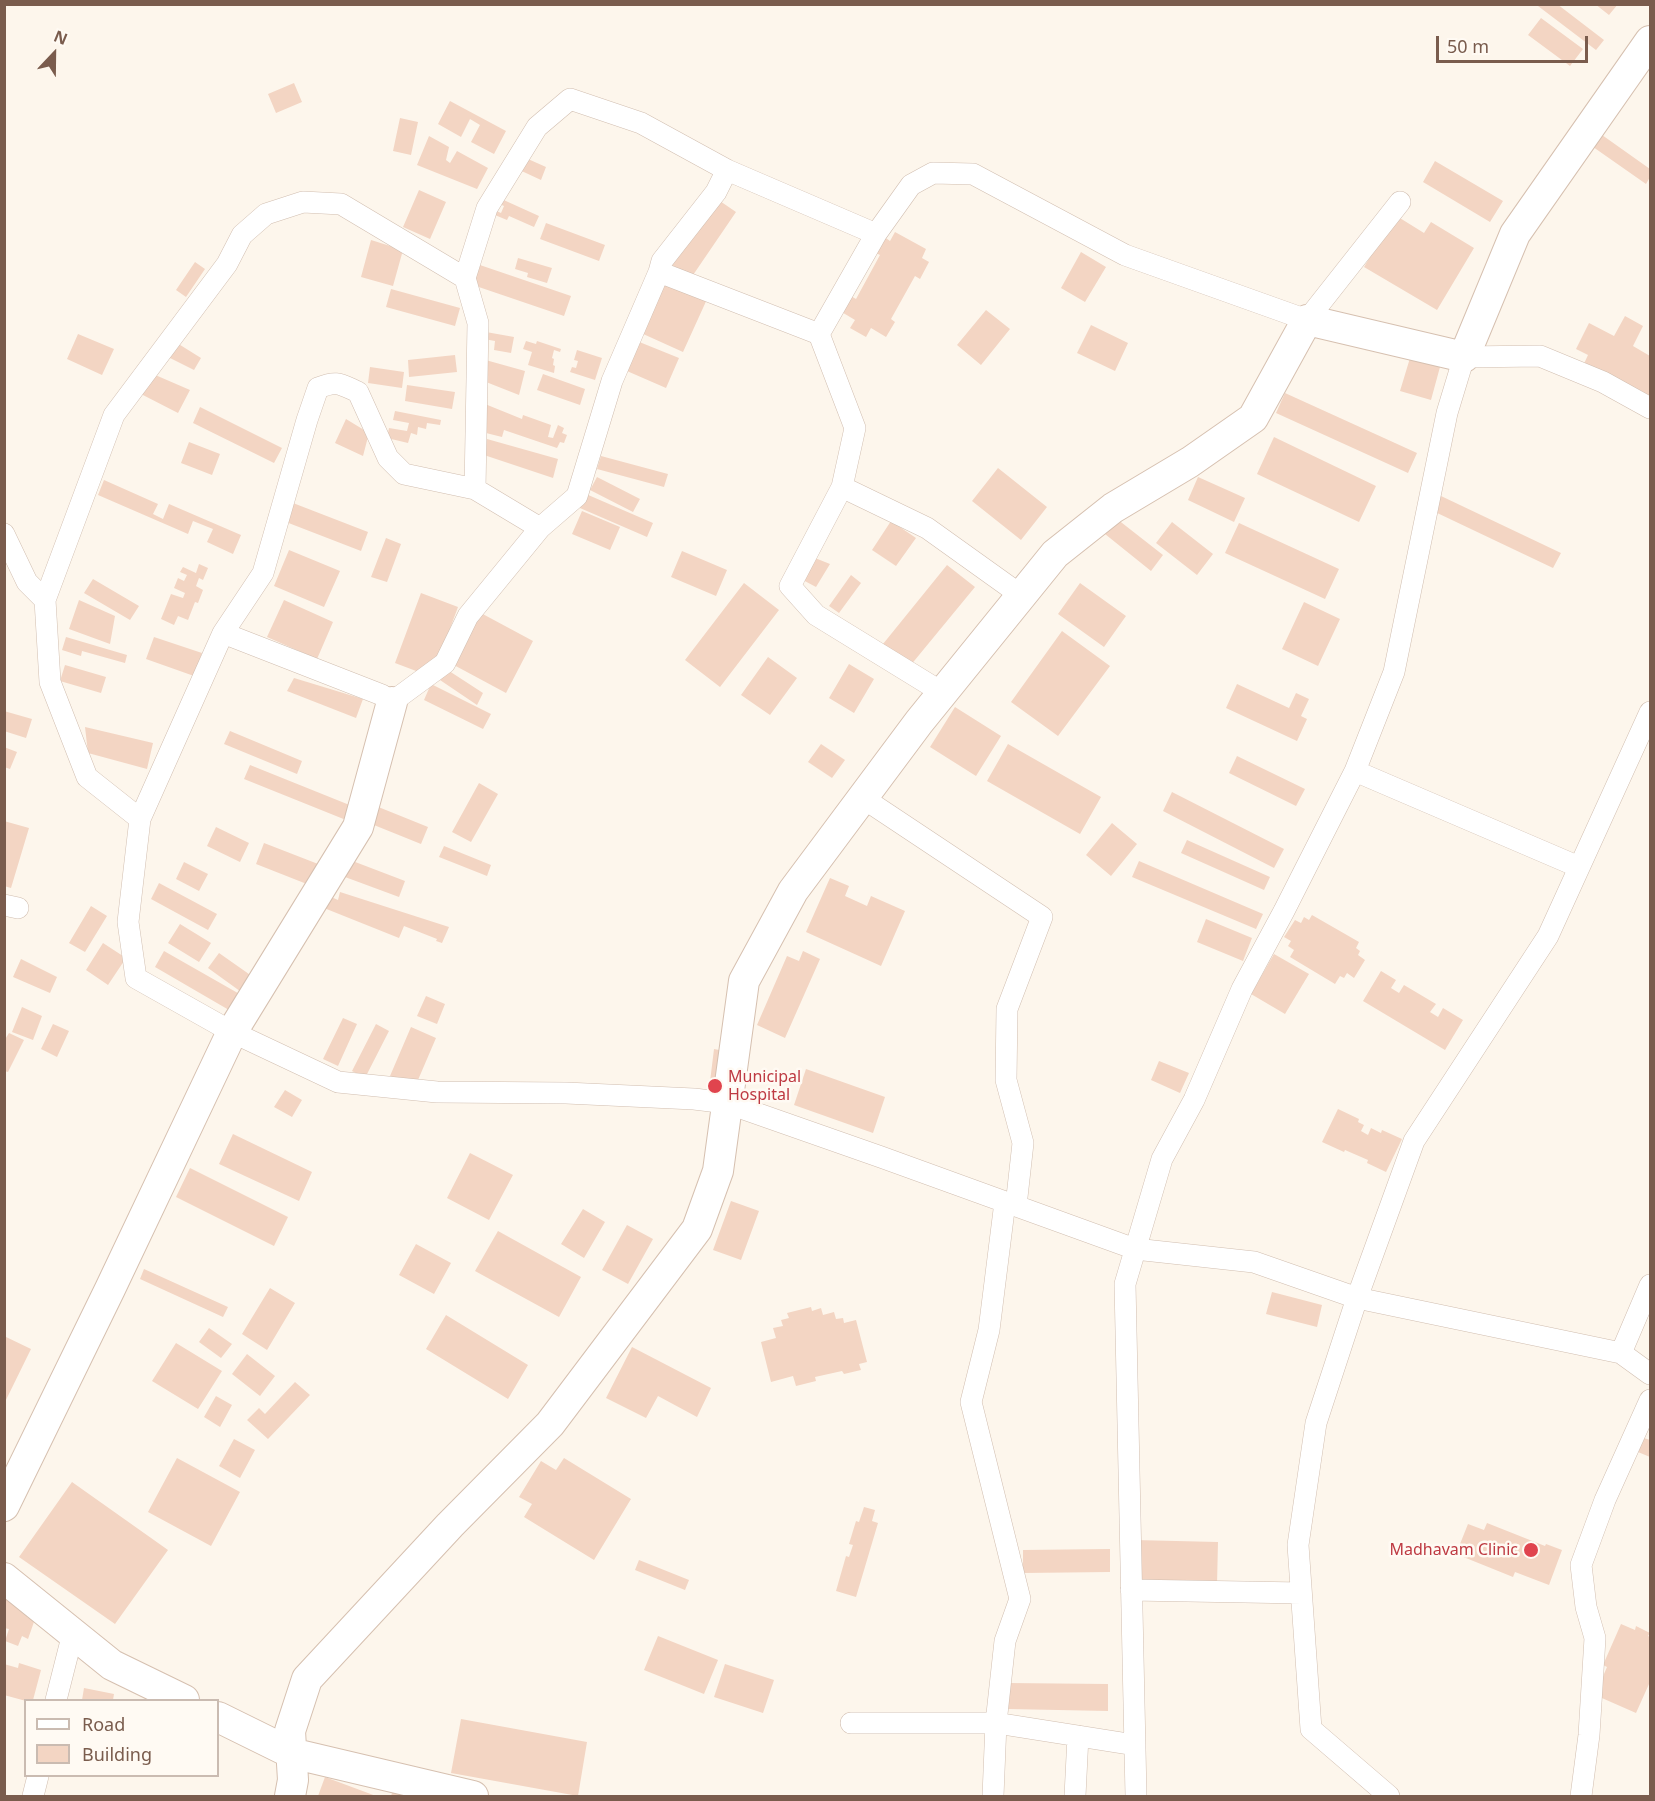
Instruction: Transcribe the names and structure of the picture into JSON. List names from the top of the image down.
{
  "places": ["Municipal Hospital", "Madhavam Clinic"],
  "legend": ["Road", "Building"],
  "scale_bar": "50 m",
  "north": "top"
}
